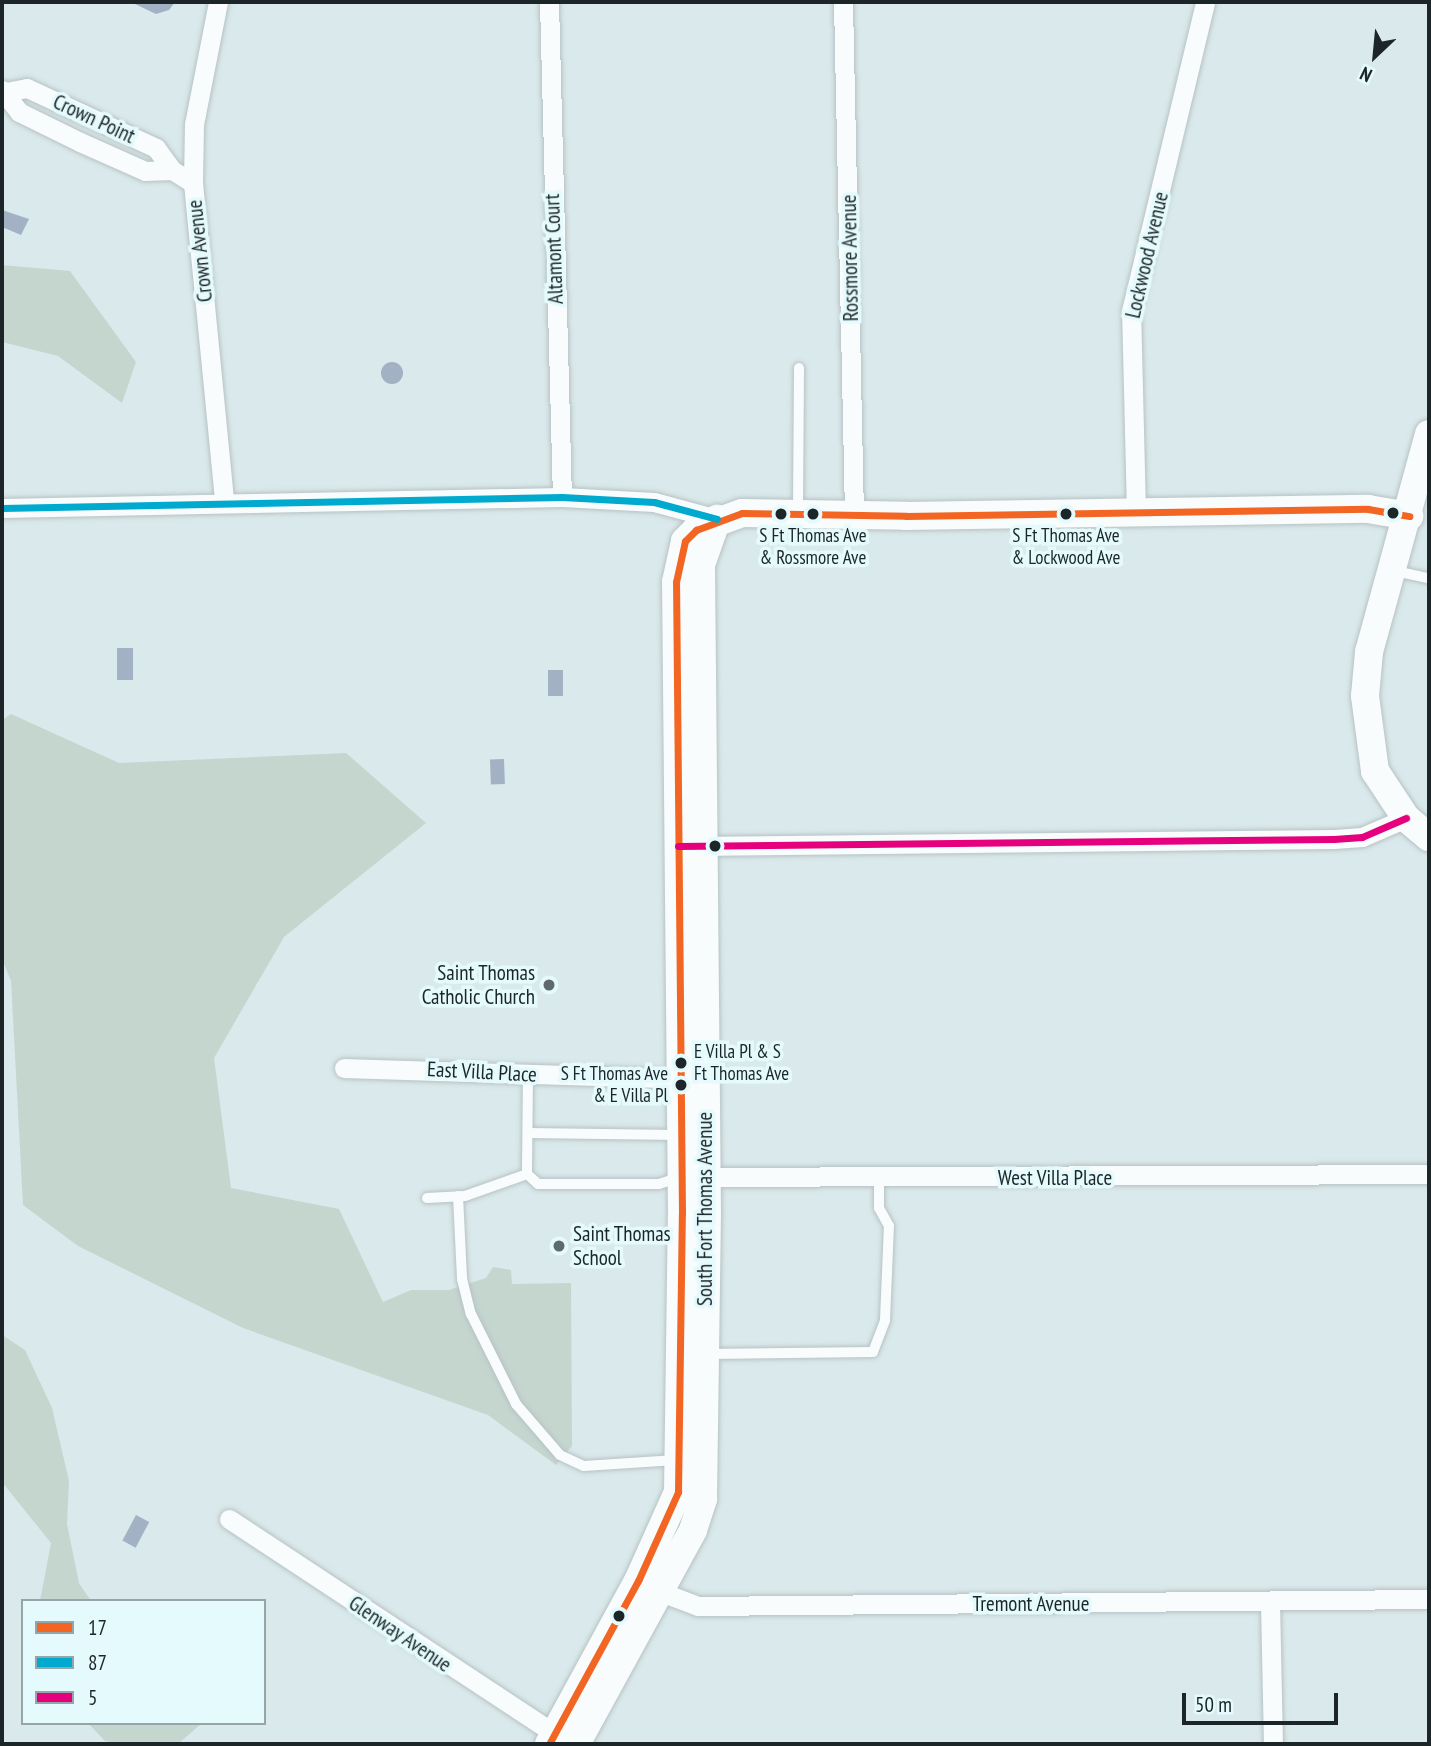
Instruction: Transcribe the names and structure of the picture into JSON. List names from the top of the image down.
{
  "streets": {
    "main road": ["South Fort Thomas Avenue"],
    "street": [
      "Crown Point",
      "Altamont Court",
      "Crown Avenue",
      "Lockwood Avenue",
      "Rossmore Avenue",
      "East Villa Place",
      "West Villa Place",
      "Tremont Avenue",
      "Glenway Avenue"
    ]
  },
  "crossings": [
    ["Crown Point", "Crown Avenue"],
    ["Lockwood Avenue", "South Fort Thomas Avenue"],
    ["Rossmore Avenue", "South Fort Thomas Avenue"],
    ["East Villa Place", "South Fort Thomas Avenue"],
    ["West Villa Place", "South Fort Thomas Avenue"],
    ["South Fort Thomas Avenue", "Tremont Avenue"],
    ["South Fort Thomas Avenue", "Glenway Avenue"]
  ],
  "places": [
    "S Ft Thomas Ave & Rossmore Ave",
    "S Ft Thomas Ave & Lockwood Ave",
    "Saint Thomas Catholic Church",
    "E Villa Pl & S Ft Thomas Ave",
    "S Ft Thomas Ave & E Villa Pl",
    "Saint Thomas School"
  ],
  "lines": ["transit line 87", "transit line 17", "transit line 5"],
  "legend": ["17", "87", "5"],
  "scale_bar": "50 m",
  "north": "bottom left"
}
